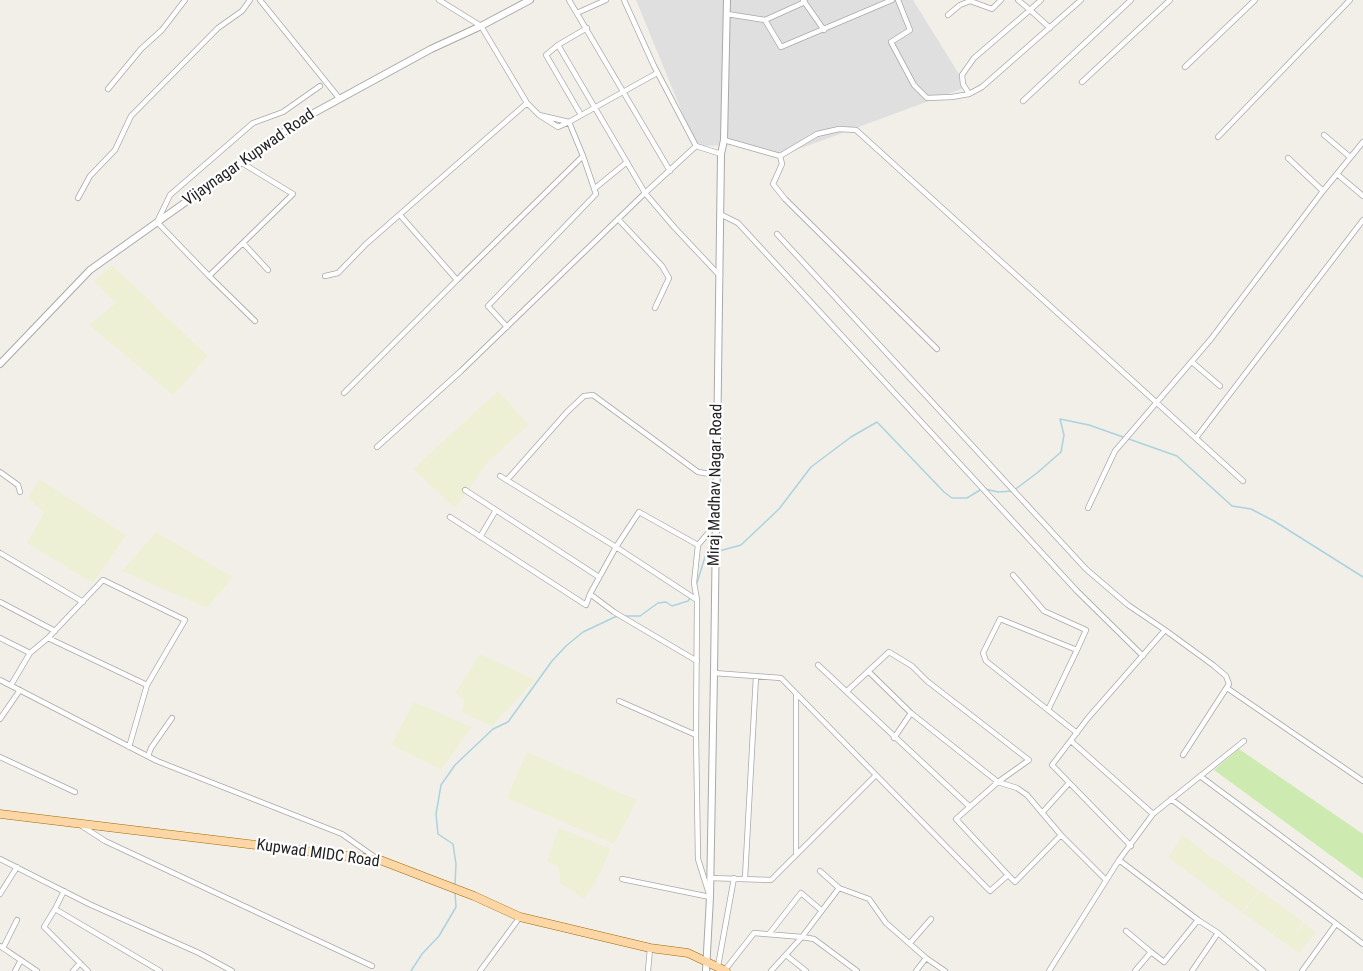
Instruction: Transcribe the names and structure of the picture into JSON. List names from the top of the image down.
{
  "streets": {
    "main road": ["Kupwad MIDC Road"],
    "street": ["Vijaynagar Kupwad Road", "Miraj Madhav Nagar Road"]
  },
  "crossings": [
    ["Miraj Madhav Nagar Road", "Kupwad MIDC Road"]
  ]
}
